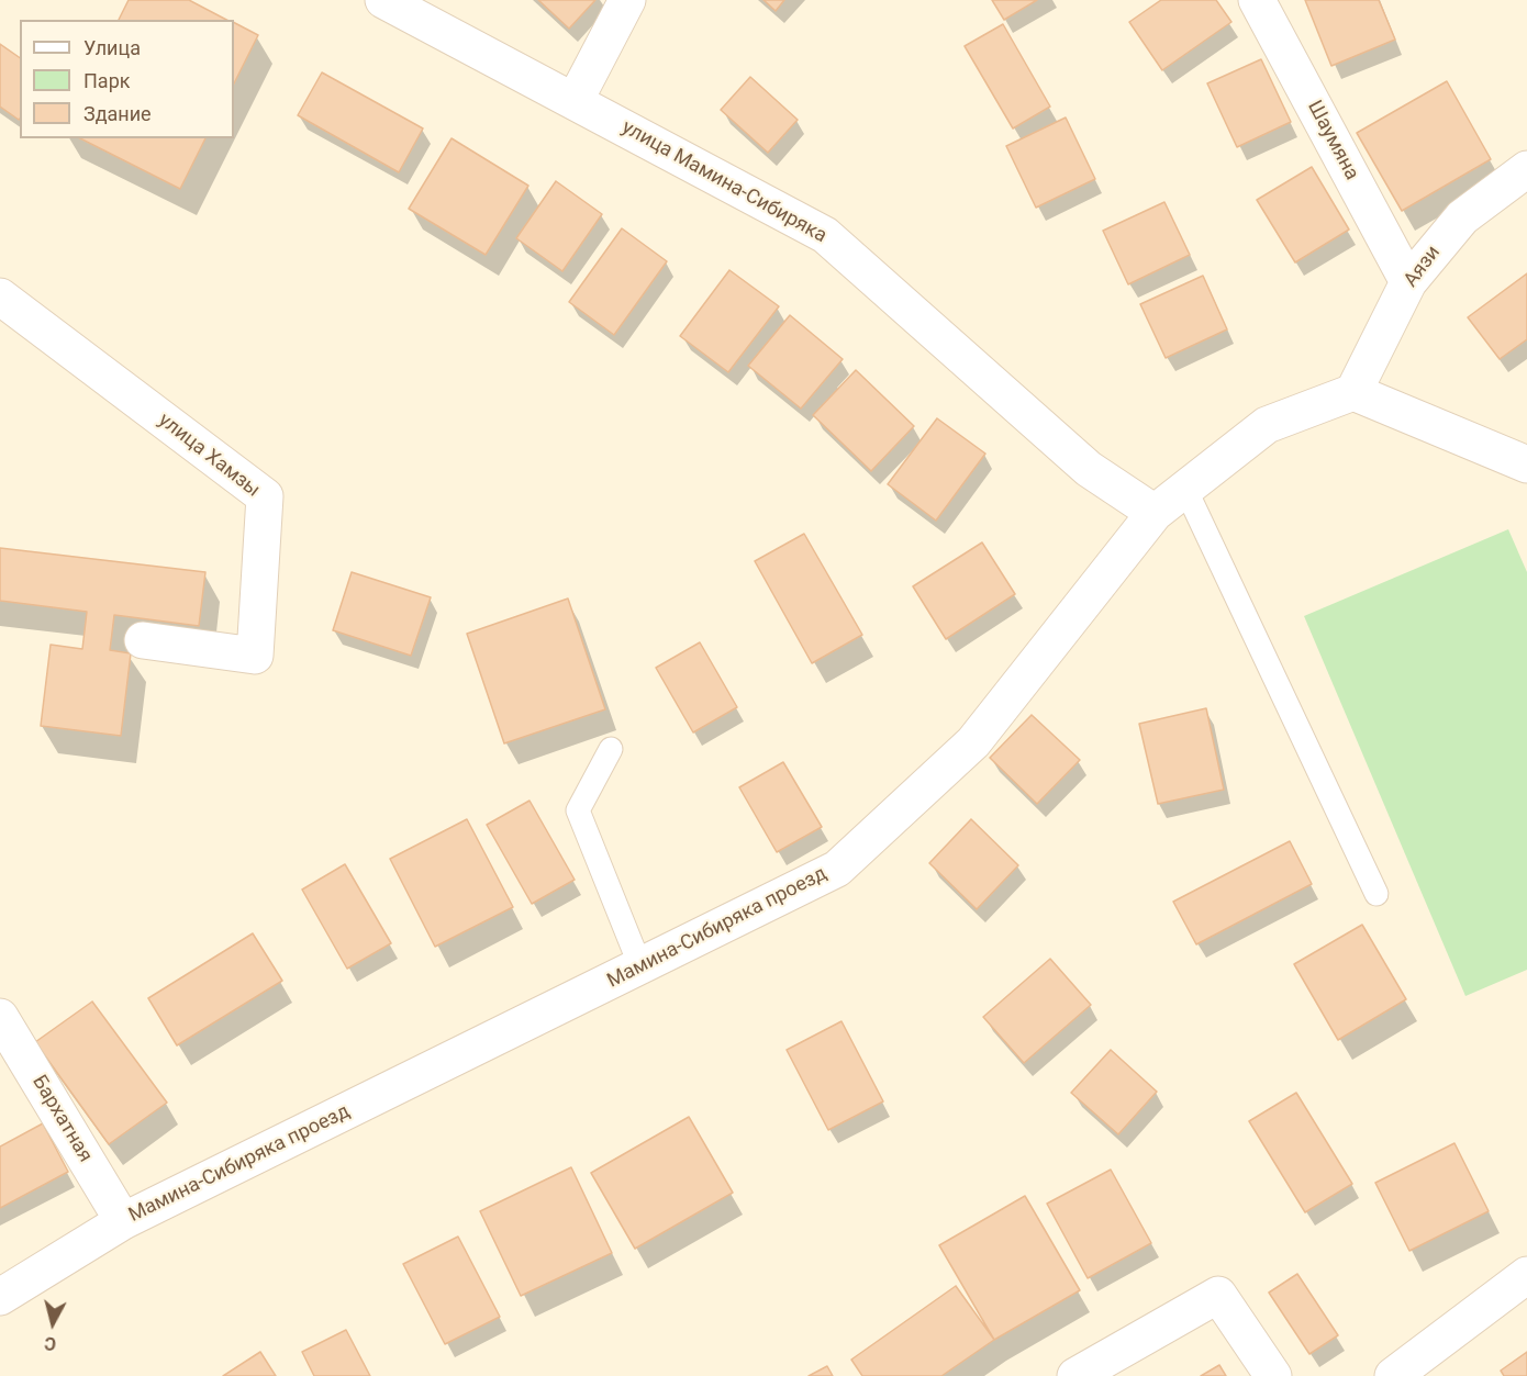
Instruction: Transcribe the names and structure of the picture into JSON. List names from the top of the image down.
{
  "streets": {
    "street": [
      "Шаумяна",
      "улица Мамина-Сибиряка",
      "Аязи",
      "улица Хамзы",
      "Мамина-Сибиряка проезд",
      "Бархатная"
    ]
  },
  "crossings": [
    ["Шаумяна", "Аязи"],
    ["улица Мамина-Сибиряка", "Мамина-Сибиряка проезд"],
    ["Аязи", "Мамина-Сибиряка проезд"],
    ["Мамина-Сибиряка проезд", "Бархатная"]
  ],
  "legend": ["Улица", "Парк", "Здание"],
  "north": "bottom"
}
